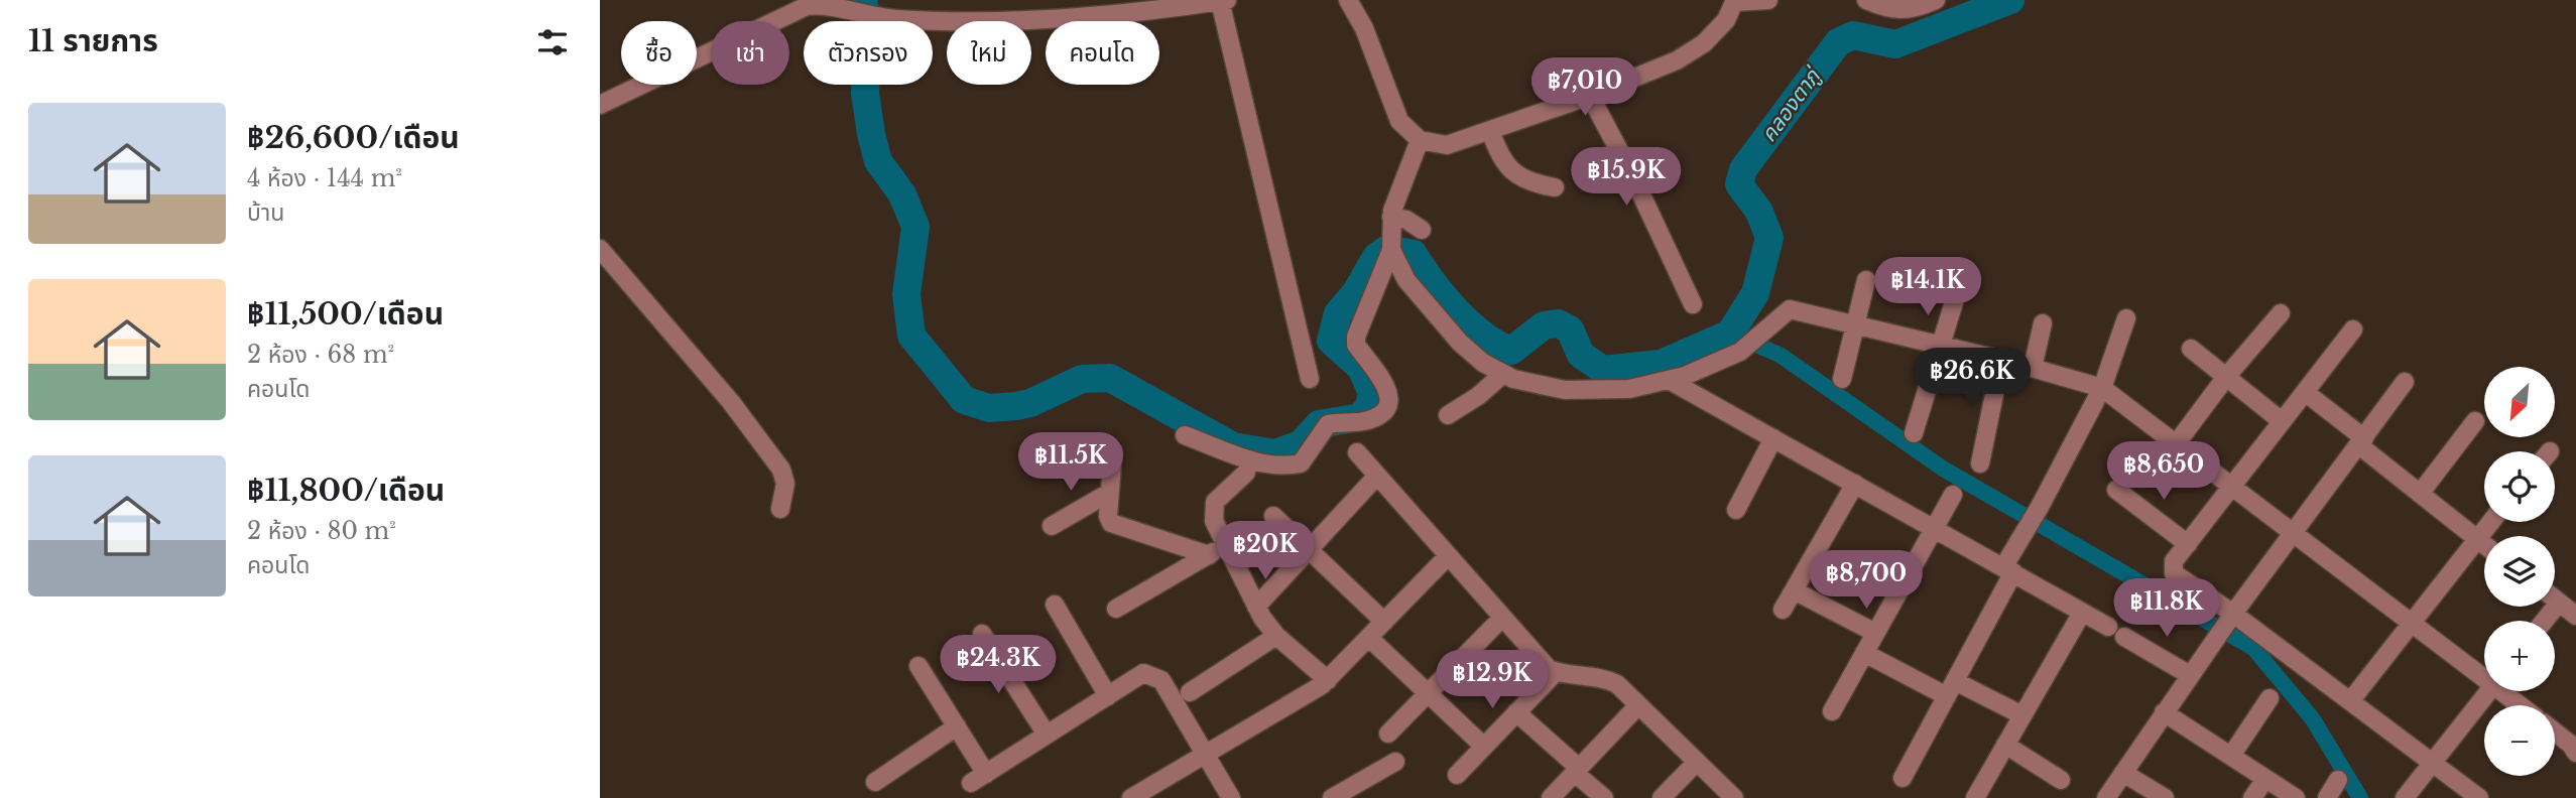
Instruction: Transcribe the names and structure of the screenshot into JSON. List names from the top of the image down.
{
  "water": ["คลองตาภู่"],
  "north": "bottom left",
  "page": {
    "heading": "11 รายการ",
    "chip": [
      "ซื้อ",
      "เช่า",
      "ตัวกรอง",
      "ใหม่",
      "คอนโด"
    ],
    "price": [
      "฿7,010",
      "฿15.9K",
      "฿14.1K",
      "฿26.6K",
      "฿11.5K",
      "฿8,650",
      "฿20K",
      "฿8,700",
      "฿11.8K",
      "฿24.3K",
      "฿12.9K"
    ],
    "list": [
      {
        "name": "฿26,600/เดือน",
        "note": "4 ห้อง · 144 m² · บ้าน"
      },
      {
        "name": "฿11,500/เดือน",
        "note": "2 ห้อง · 68 m² · คอนโด"
      },
      {
        "name": "฿11,800/เดือน",
        "note": "2 ห้อง · 80 m² · คอนโด"
      }
    ],
    "map_buttons": ["+", "−"]
  }
}
